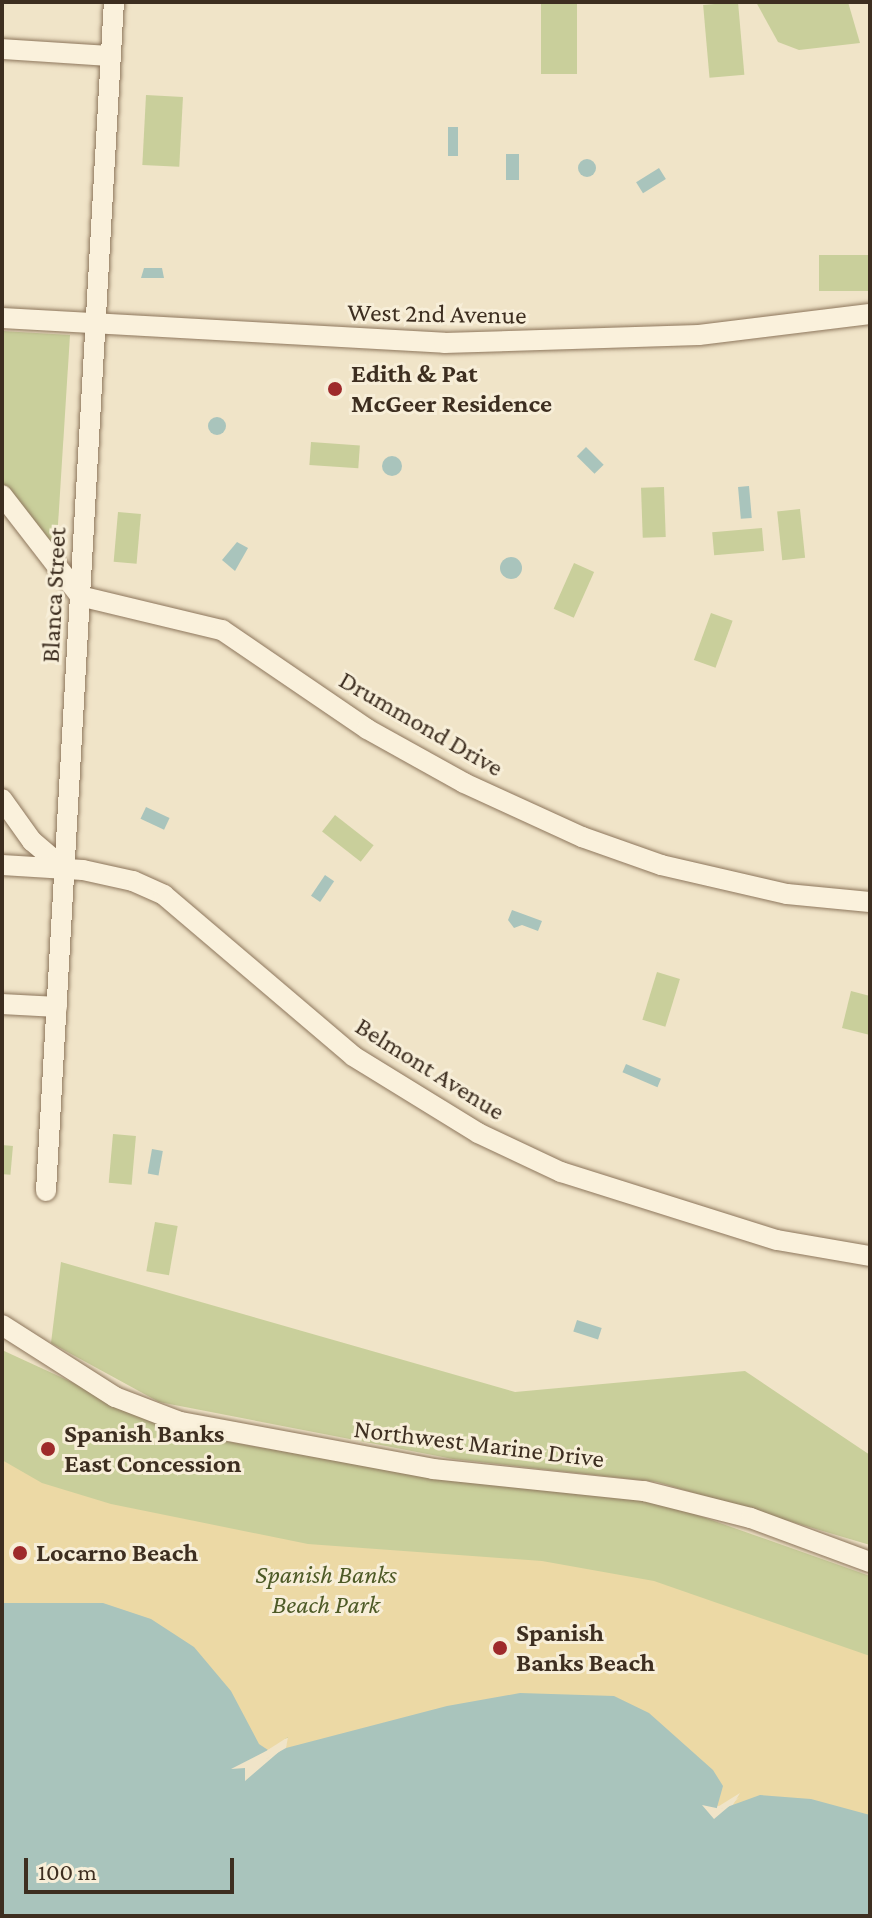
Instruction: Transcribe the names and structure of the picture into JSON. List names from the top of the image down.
{
  "streets": {
    "street": [
      "West 2nd Avenue",
      "Blanca Street",
      "Drummond Drive",
      "Belmont Avenue",
      "Northwest Marine Drive"
    ]
  },
  "crossings": [
    ["West 2nd Avenue", "Blanca Street"],
    ["Blanca Street", "Drummond Drive"],
    ["Blanca Street", "Belmont Avenue"]
  ],
  "parks": ["Spanish Banks Beach Park"],
  "places": [
    "Edith & Pat McGeer Residence",
    "Spanish Banks East Concession",
    "Locarno Beach",
    "Spanish Banks Beach"
  ],
  "scale_bar": "100 m"
}
